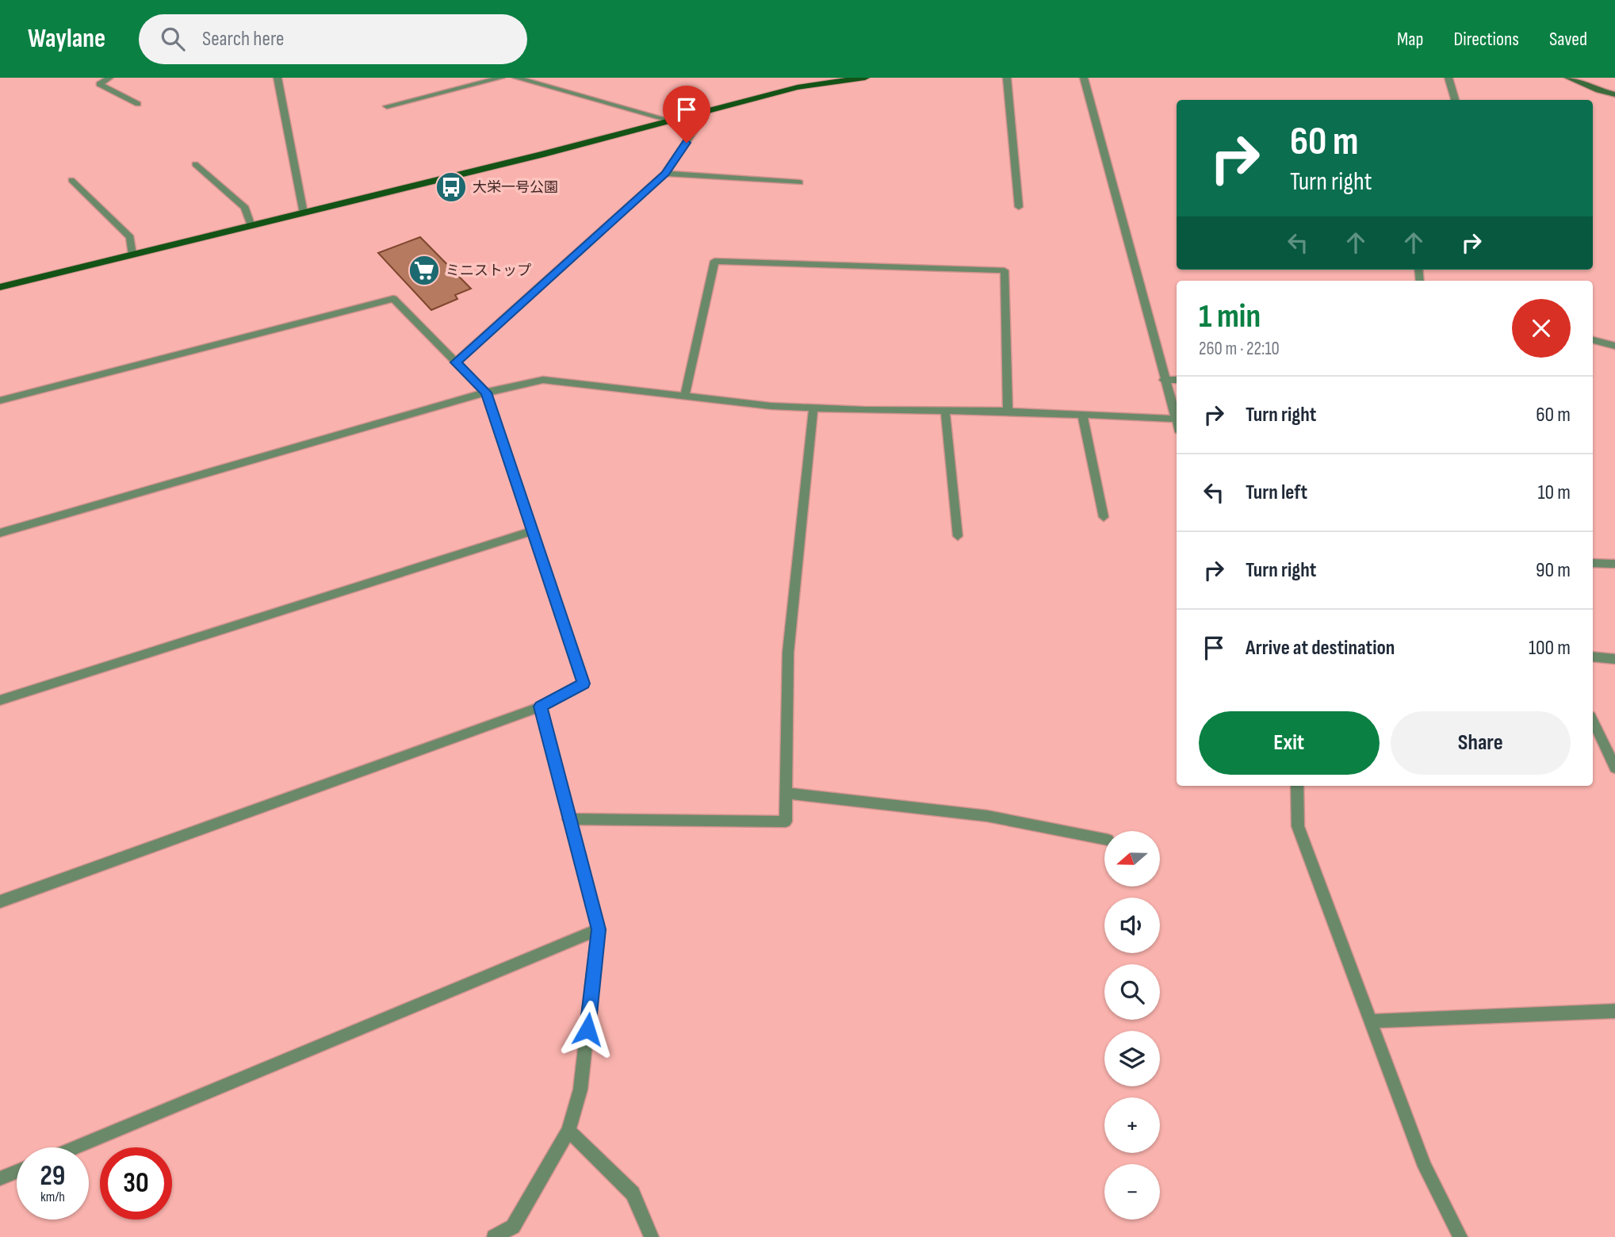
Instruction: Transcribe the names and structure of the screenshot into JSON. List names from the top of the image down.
{
  "places": {
    "bus stop": ["大栄一号公園"],
    "supermarket": ["ミニストップ"]
  },
  "north": "left",
  "page": {
    "header": "Waylane",
    "search": "Search here",
    "nav": ["Map", "Directions", "Saved"],
    "turn": ["60 m", "Turn right"],
    "heading": ["1 min", "260 m · 22:10"],
    "list": [
      {
        "name": "Turn right",
        "value": "60 m"
      },
      {
        "name": "Turn left",
        "value": "10 m"
      },
      {
        "name": "Turn right",
        "value": "90 m"
      },
      {
        "name": "Arrive at destination",
        "value": "100 m"
      }
    ],
    "buttons": ["Exit", "Share"],
    "map_buttons": ["+", "−"],
    "speed": "29 km/h",
    "limit": "30"
  }
}
